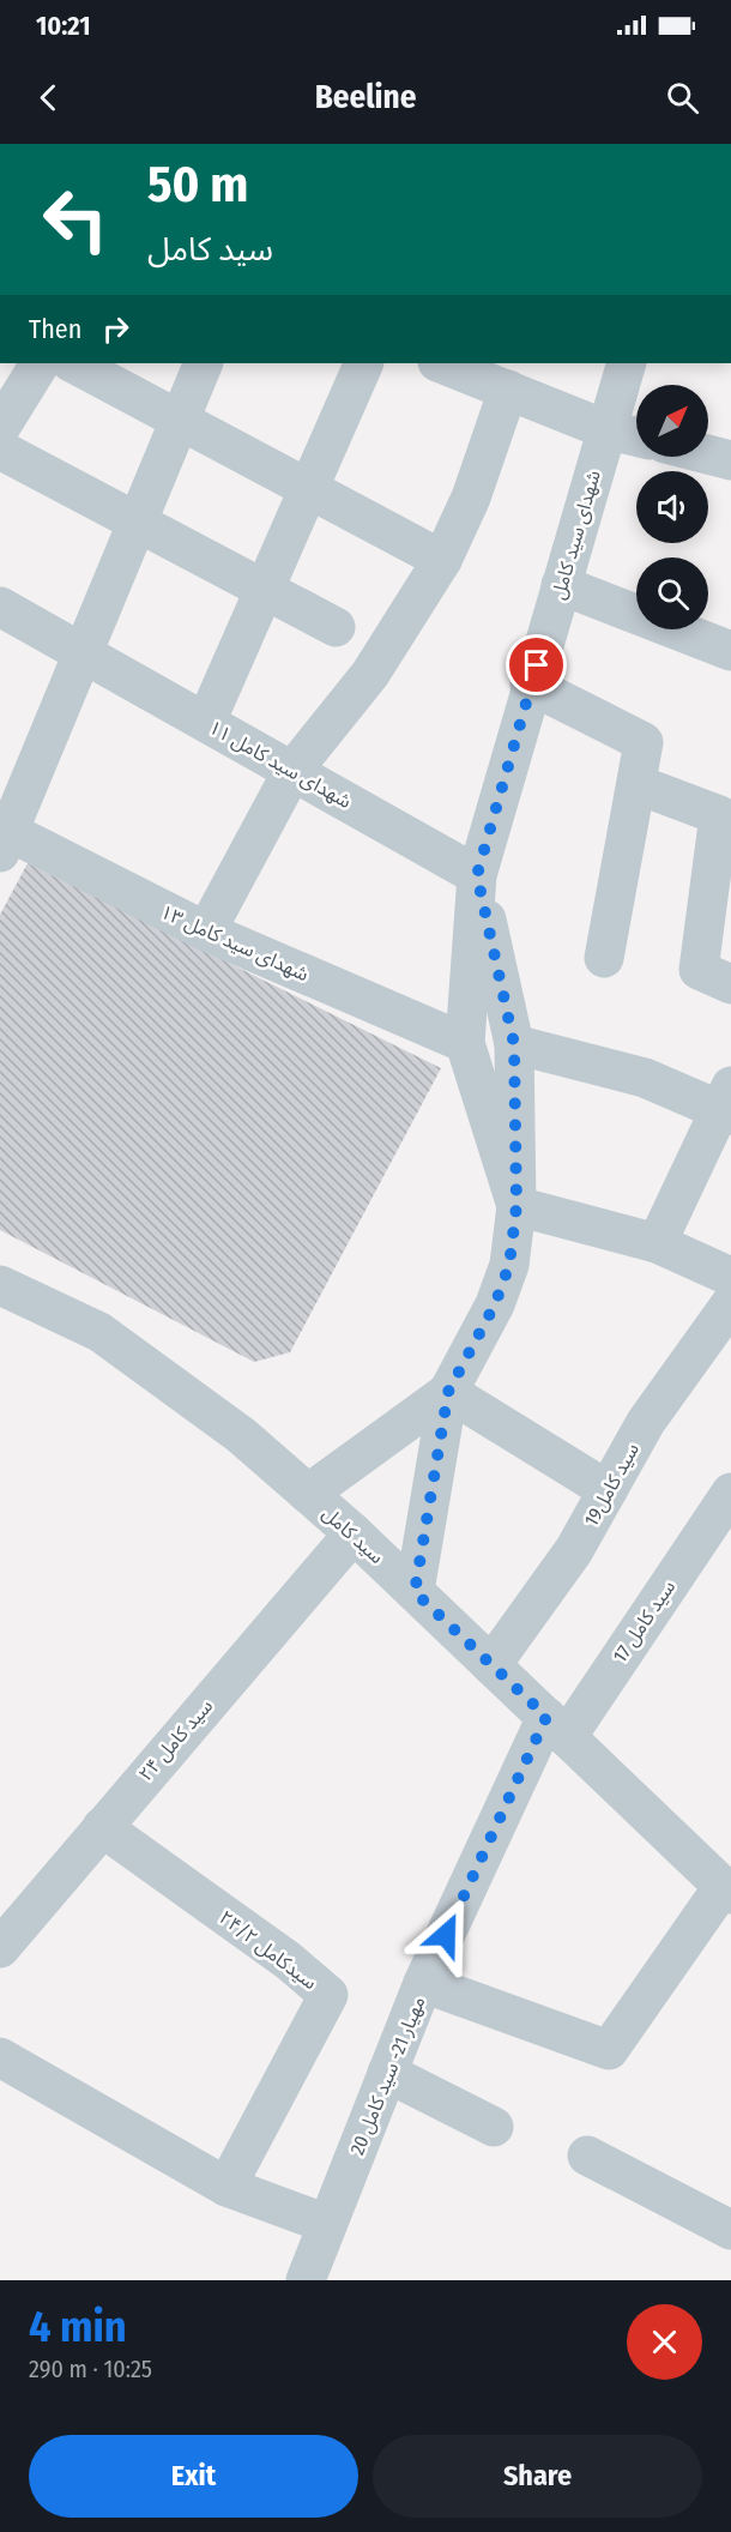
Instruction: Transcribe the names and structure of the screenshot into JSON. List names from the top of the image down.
{
  "streets": {
    "street": [
      "شهدای سید کامل",
      "شهدای سید کامل ۱۱",
      "شهدای سید کامل ۱۳",
      "سید کامل19",
      "سید کامل",
      "سید کامل 17",
      "سید کامل ۲۴",
      "سیدکامل ۲۴/۲",
      "مهیار 21- سید کامل 20"
    ]
  },
  "crossings": [
    ["شهدای سید کامل", "شهدای سید کامل ۱۱"],
    ["شهدای سید کامل", "شهدای سید کامل ۱۳"],
    ["شهدای سید کامل", "سید کامل"],
    ["سید کامل19", "سید کامل"],
    ["سید کامل", "سید کامل 17"],
    ["سید کامل", "سید کامل ۲۴"],
    ["سید کامل", "مهیار 21- سید کامل 20"],
    ["سید کامل 17", "مهیار 21- سید کامل 20"],
    ["سید کامل ۲۴", "سیدکامل ۲۴/۲"]
  ],
  "north": "top right",
  "page": {
    "status": "10:21",
    "header": "Beeline",
    "turn": ["50 m", "سید کامل"],
    "then": "Then",
    "heading": ["4 min", "290 m · 10:25"],
    "buttons": ["Exit", "Share"]
  }
}
